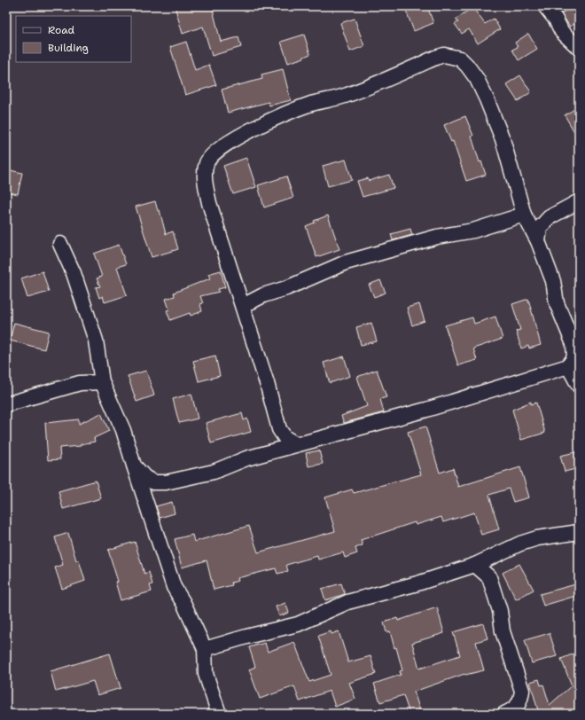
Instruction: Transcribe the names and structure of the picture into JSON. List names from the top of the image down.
{
  "legend": ["Road", "Building"]
}
